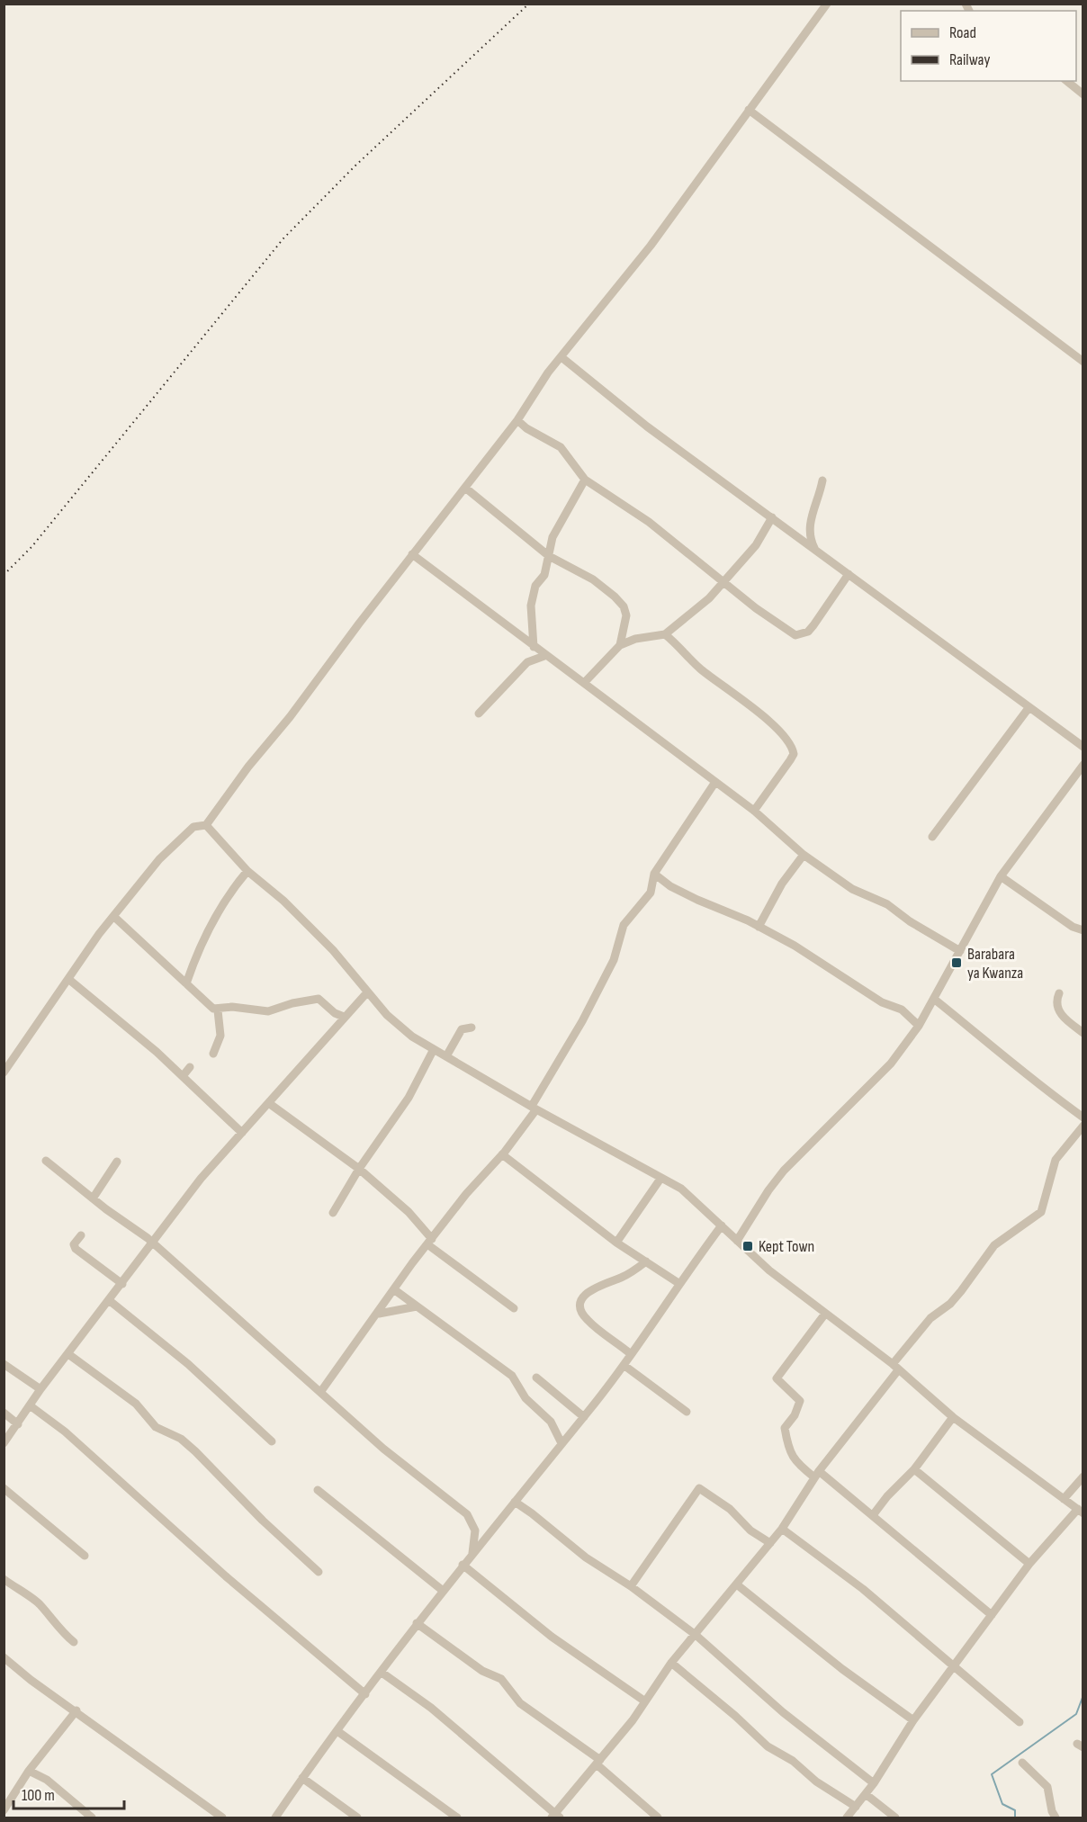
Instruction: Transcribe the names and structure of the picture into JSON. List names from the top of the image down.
{
  "places": {
    "transit": ["Barabara ya Kwanza", "Kept Town"]
  },
  "legend": ["Road", "Railway"],
  "scale_bar": "100 m"
}
